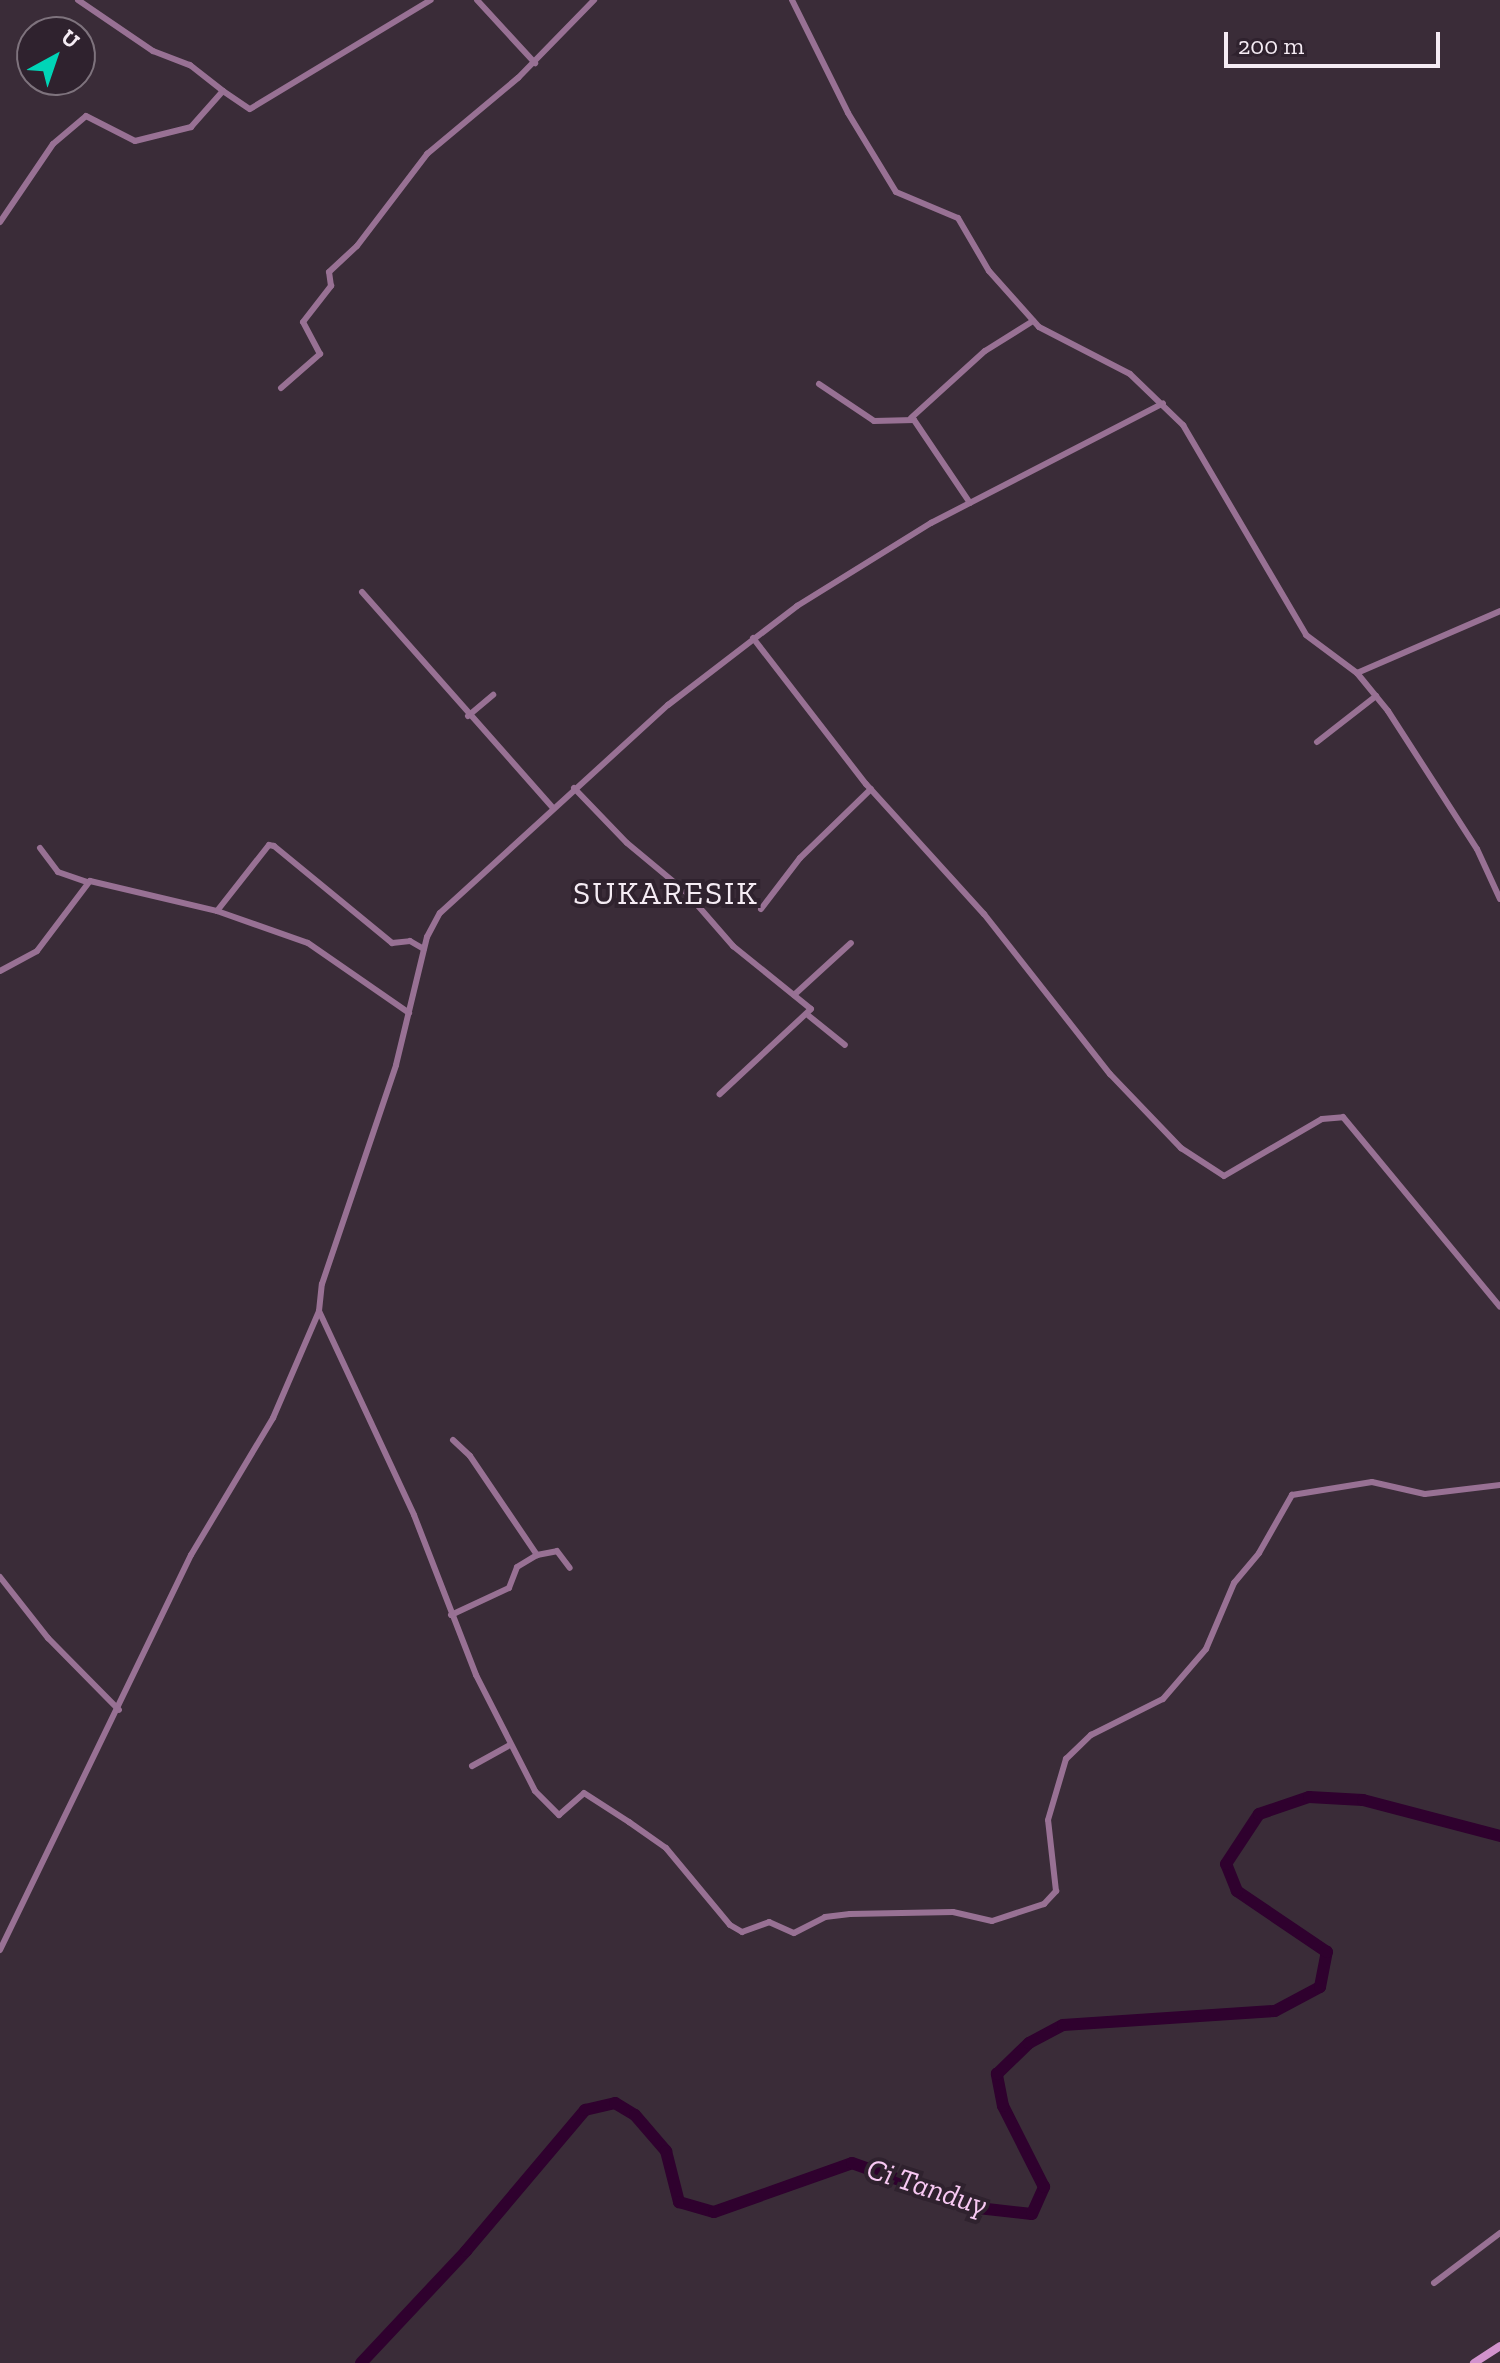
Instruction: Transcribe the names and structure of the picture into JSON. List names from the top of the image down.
{
  "districts": ["SUKARESIK"],
  "water": ["Ci Tanduy"],
  "scale_bar": "200 m",
  "north": "top right"
}
